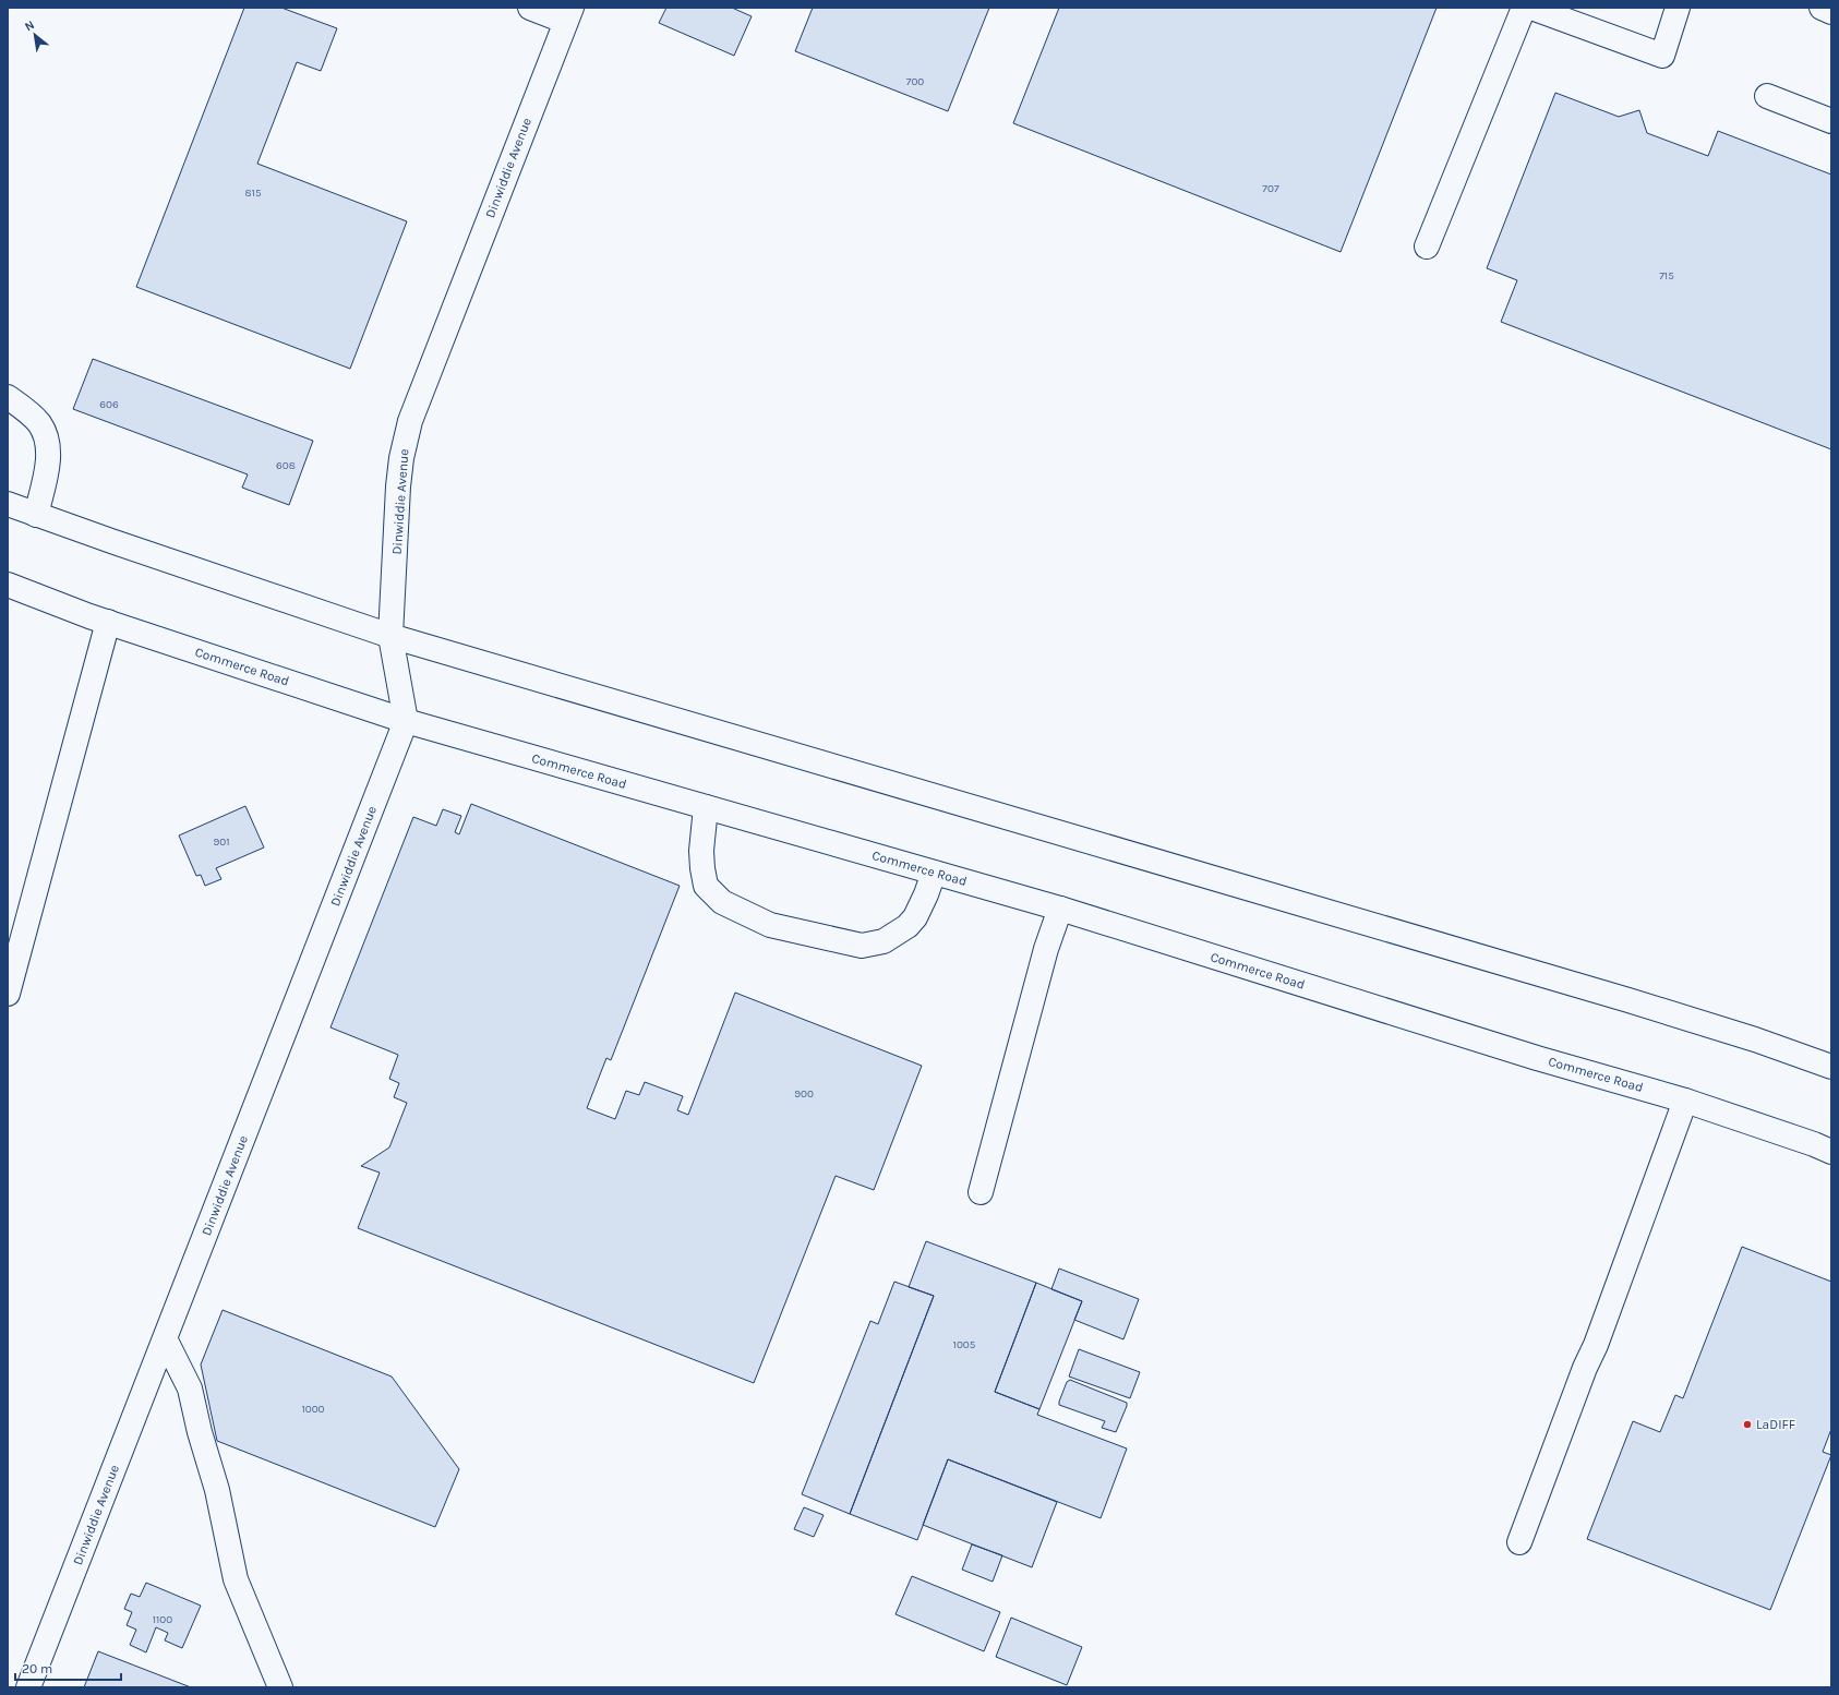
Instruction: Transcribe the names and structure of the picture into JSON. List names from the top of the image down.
{
  "streets": {
    "main road": ["Dinwiddie Avenue", "Commerce Road"]
  },
  "crossings": [
    ["Dinwiddie Avenue", "Commerce Road"]
  ],
  "places": ["LaDIFF"],
  "house_numbers": [
    "700",
    "707",
    "815",
    "715",
    "606",
    "608",
    "901",
    "900",
    "1005",
    "1000",
    "1100"
  ],
  "scale_bar": "20 m",
  "north": "top left"
}
